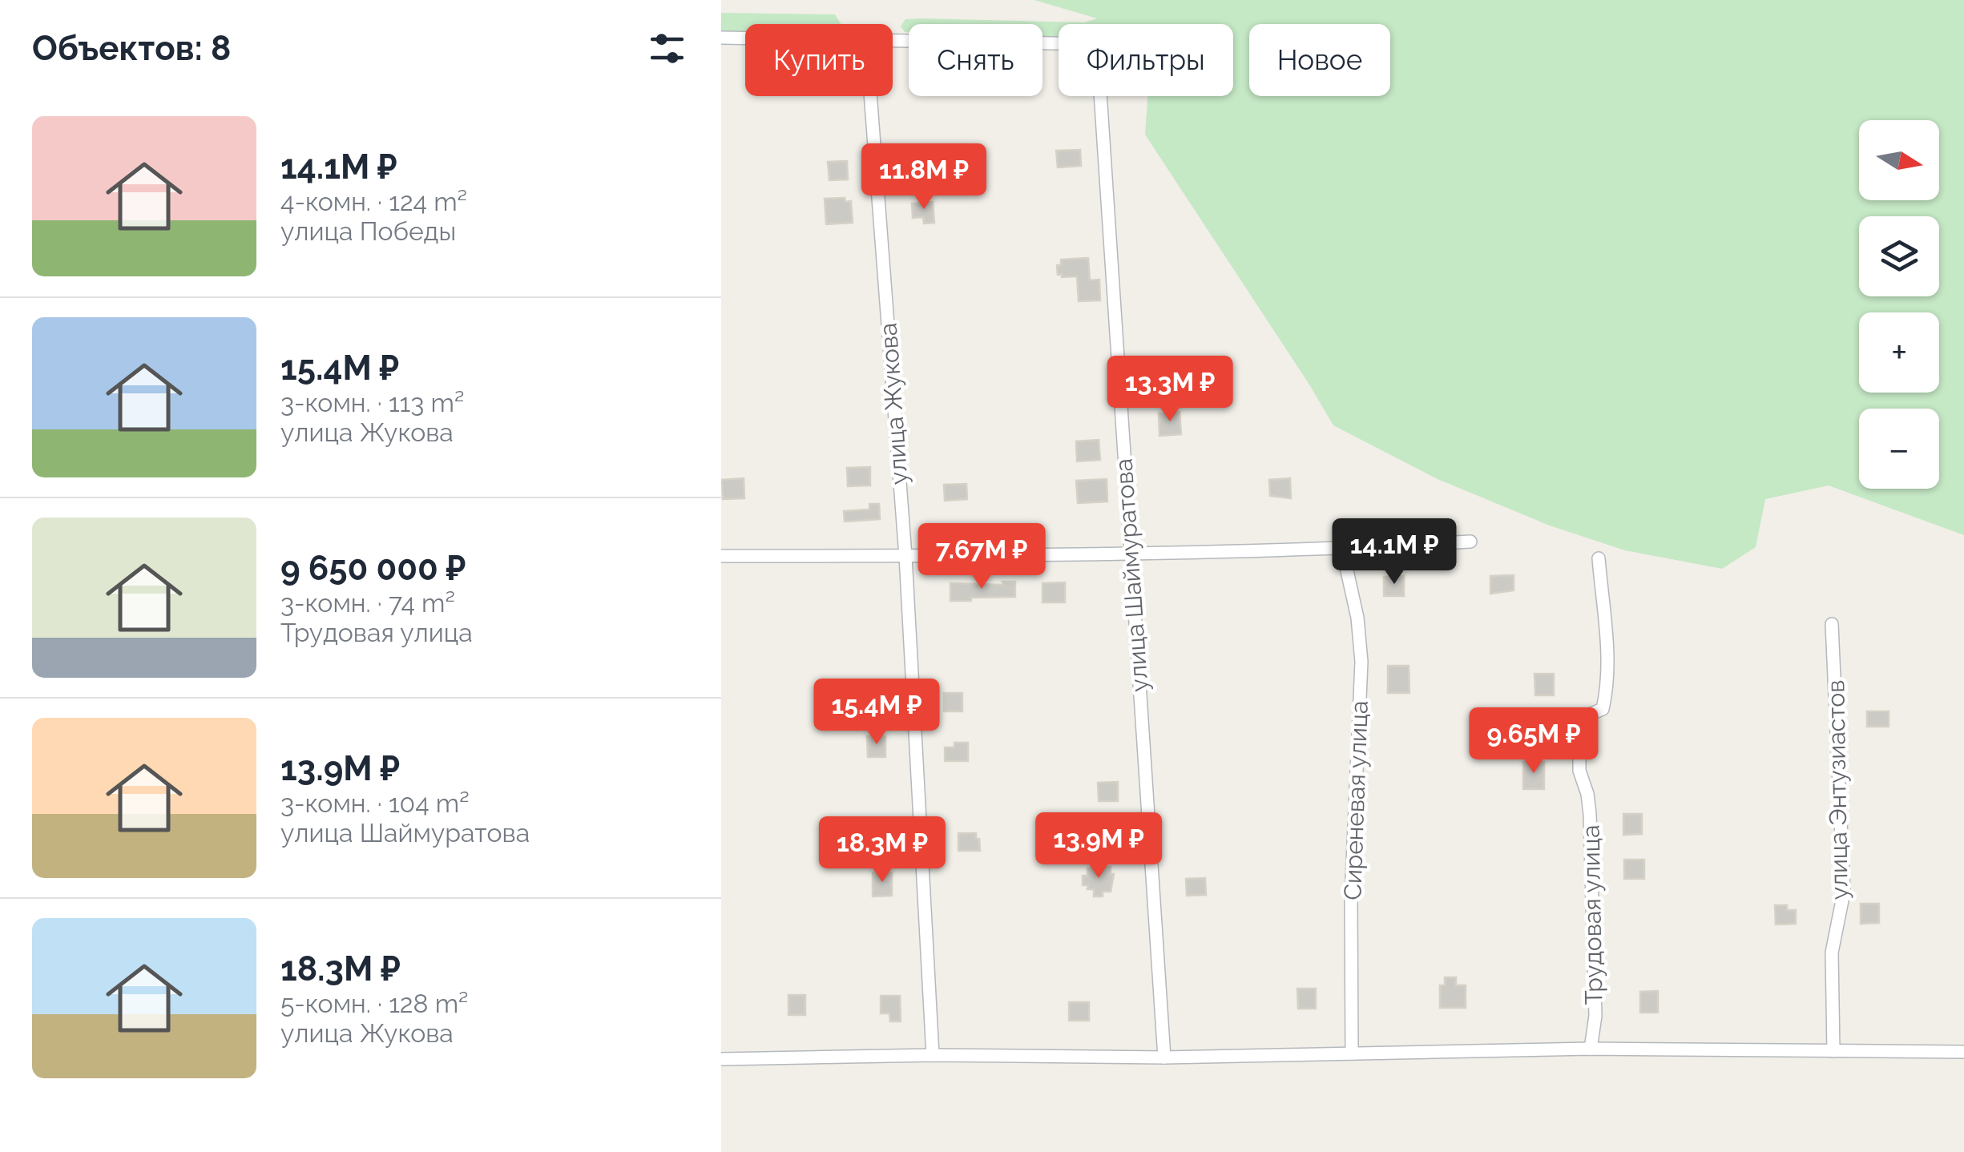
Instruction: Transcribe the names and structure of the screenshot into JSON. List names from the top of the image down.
{
  "streets": {
    "street": [
      "улица Жукова",
      "улица Шаймуратова",
      "улица Энтузиастов",
      "Сиреневая улица",
      "Трудовая улица"
    ]
  },
  "north": "right",
  "page": {
    "heading": "Объектов: 8",
    "chip": [
      "Купить",
      "Снять",
      "Фильтры",
      "Новое"
    ],
    "list": [
      {
        "name": "14.1M ₽",
        "note": "4-комн. · 124 m² · улица Победы"
      },
      {
        "name": "15.4M ₽",
        "note": "3-комн. · 113 m² · улица Жукова"
      },
      {
        "name": "9 650 000 ₽",
        "note": "3-комн. · 74 m² · Трудовая улица"
      },
      {
        "name": "13.9M ₽",
        "note": "3-комн. · 104 m² · улица Шаймуратова"
      },
      {
        "name": "18.3M ₽",
        "note": "5-комн. · 128 m² · улица Жукова"
      }
    ],
    "map_buttons": ["+", "−"],
    "price": [
      "11.8M ₽",
      "13.3M ₽",
      "14.1M ₽",
      "7.67M ₽",
      "15.4M ₽",
      "9.65M ₽",
      "13.9M ₽",
      "18.3M ₽"
    ]
  }
}
